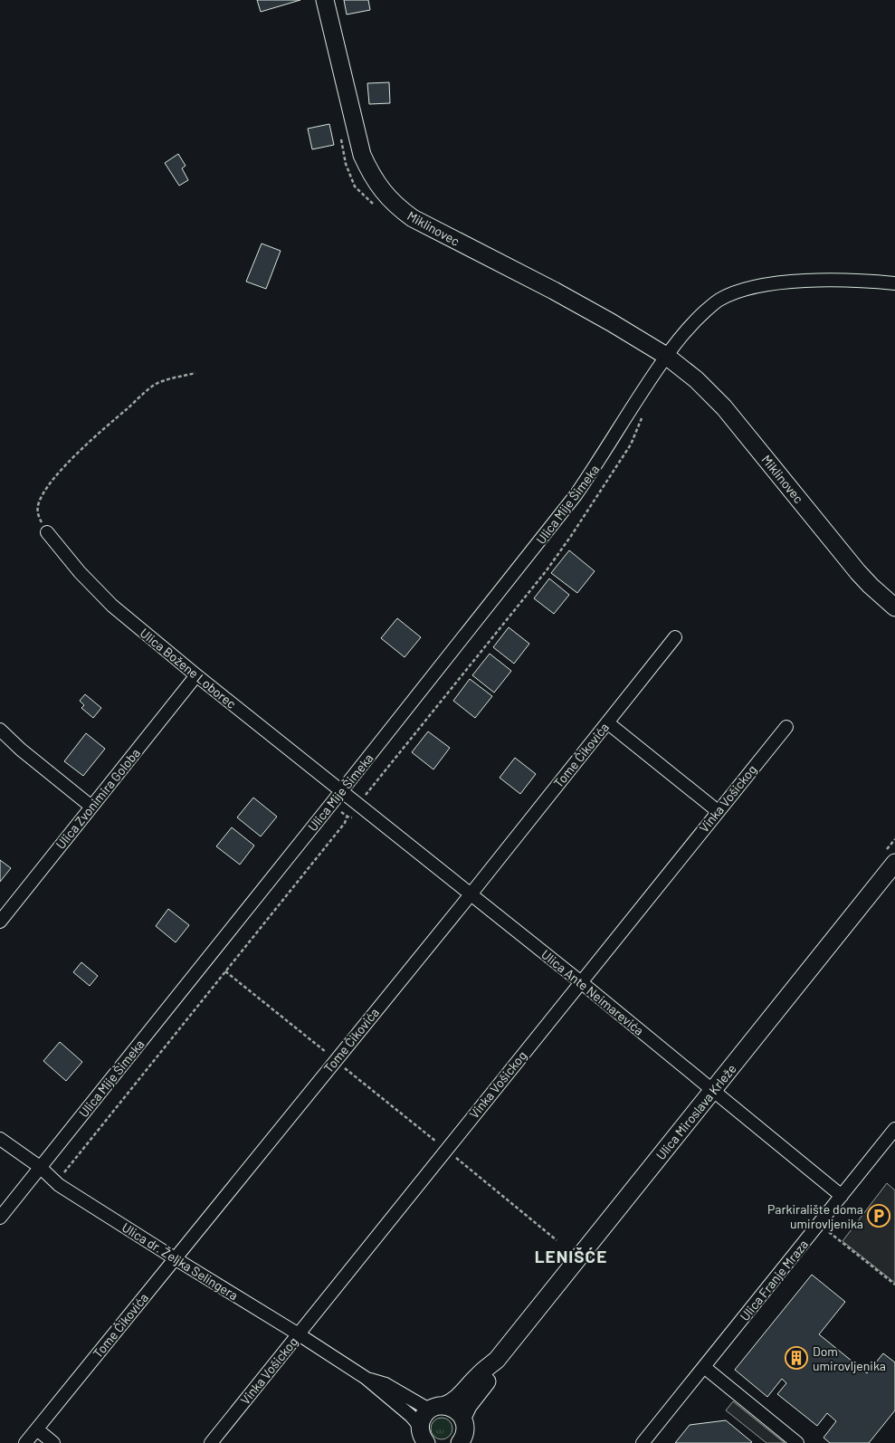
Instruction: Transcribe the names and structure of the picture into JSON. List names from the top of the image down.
{
  "streets": {
    "main road": ["Miklinovec", "Ulica Miroslava Krleže"],
    "street": [
      "Ulica Mije Šimeka",
      "Ulica Božene Loborec",
      "Tome Čikovića",
      "Ulica Zvonimira Goloba",
      "Vinka Vošickog",
      "Ulica Ante Neimarevića",
      "Ulica dr. Željka Selingera",
      "Ulica Franje Mraza"
    ]
  },
  "crossings": [
    ["Miklinovec", "Ulica Mije Šimeka"],
    ["Ulica Mije Šimeka", "Ulica Božene Loborec"],
    ["Ulica Mije Šimeka", "Ulica Ante Neimarevića"],
    ["Ulica Mije Šimeka", "Ulica dr. Željka Selingera"],
    ["Ulica Božene Loborec", "Ulica Zvonimira Goloba"],
    ["Ulica Božene Loborec", "Ulica Ante Neimarevića"],
    ["Tome Čikovića", "Ulica Ante Neimarevića"],
    ["Tome Čikovića", "Ulica dr. Željka Selingera"],
    ["Vinka Vošickog", "Ulica Ante Neimarevića"],
    ["Vinka Vošickog", "Ulica dr. Željka Selingera"],
    ["Ulica Ante Neimarevića", "Ulica Miroslava Krleže"],
    ["Ulica Ante Neimarevića", "Ulica Franje Mraza"],
    ["Ulica Miroslava Krleže", "Ulica dr. Željka Selingera"]
  ],
  "districts": ["LENIŠĆE"],
  "places": {
    "parking": ["Parkiralište doma umirovljenika"],
    "building": ["Dom umirovljenika"]
  }
}
